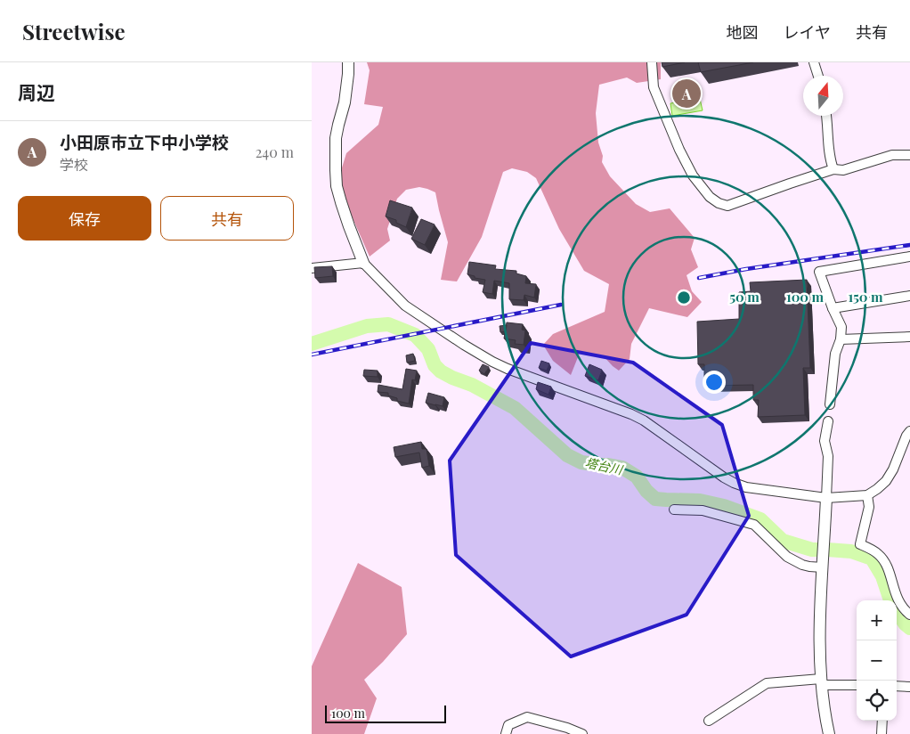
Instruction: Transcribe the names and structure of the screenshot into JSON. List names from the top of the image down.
{
  "water": ["塔台川"],
  "scale_bar": "100 m",
  "north": "top",
  "page": {
    "header": "Streetwise",
    "nav": ["地図", "レイヤ", "共有"],
    "heading": "周辺",
    "pins": "A",
    "list": [
      {
        "mark": "A",
        "name": "小田原市立下中小学校",
        "note": "学校",
        "value": "240 m"
      }
    ],
    "buttons": ["保存", "共有"],
    "map_buttons": ["+", "−"],
    "scale": "100 m"
  },
  "rings": ["50 m", "100 m", "150 m"]
}
